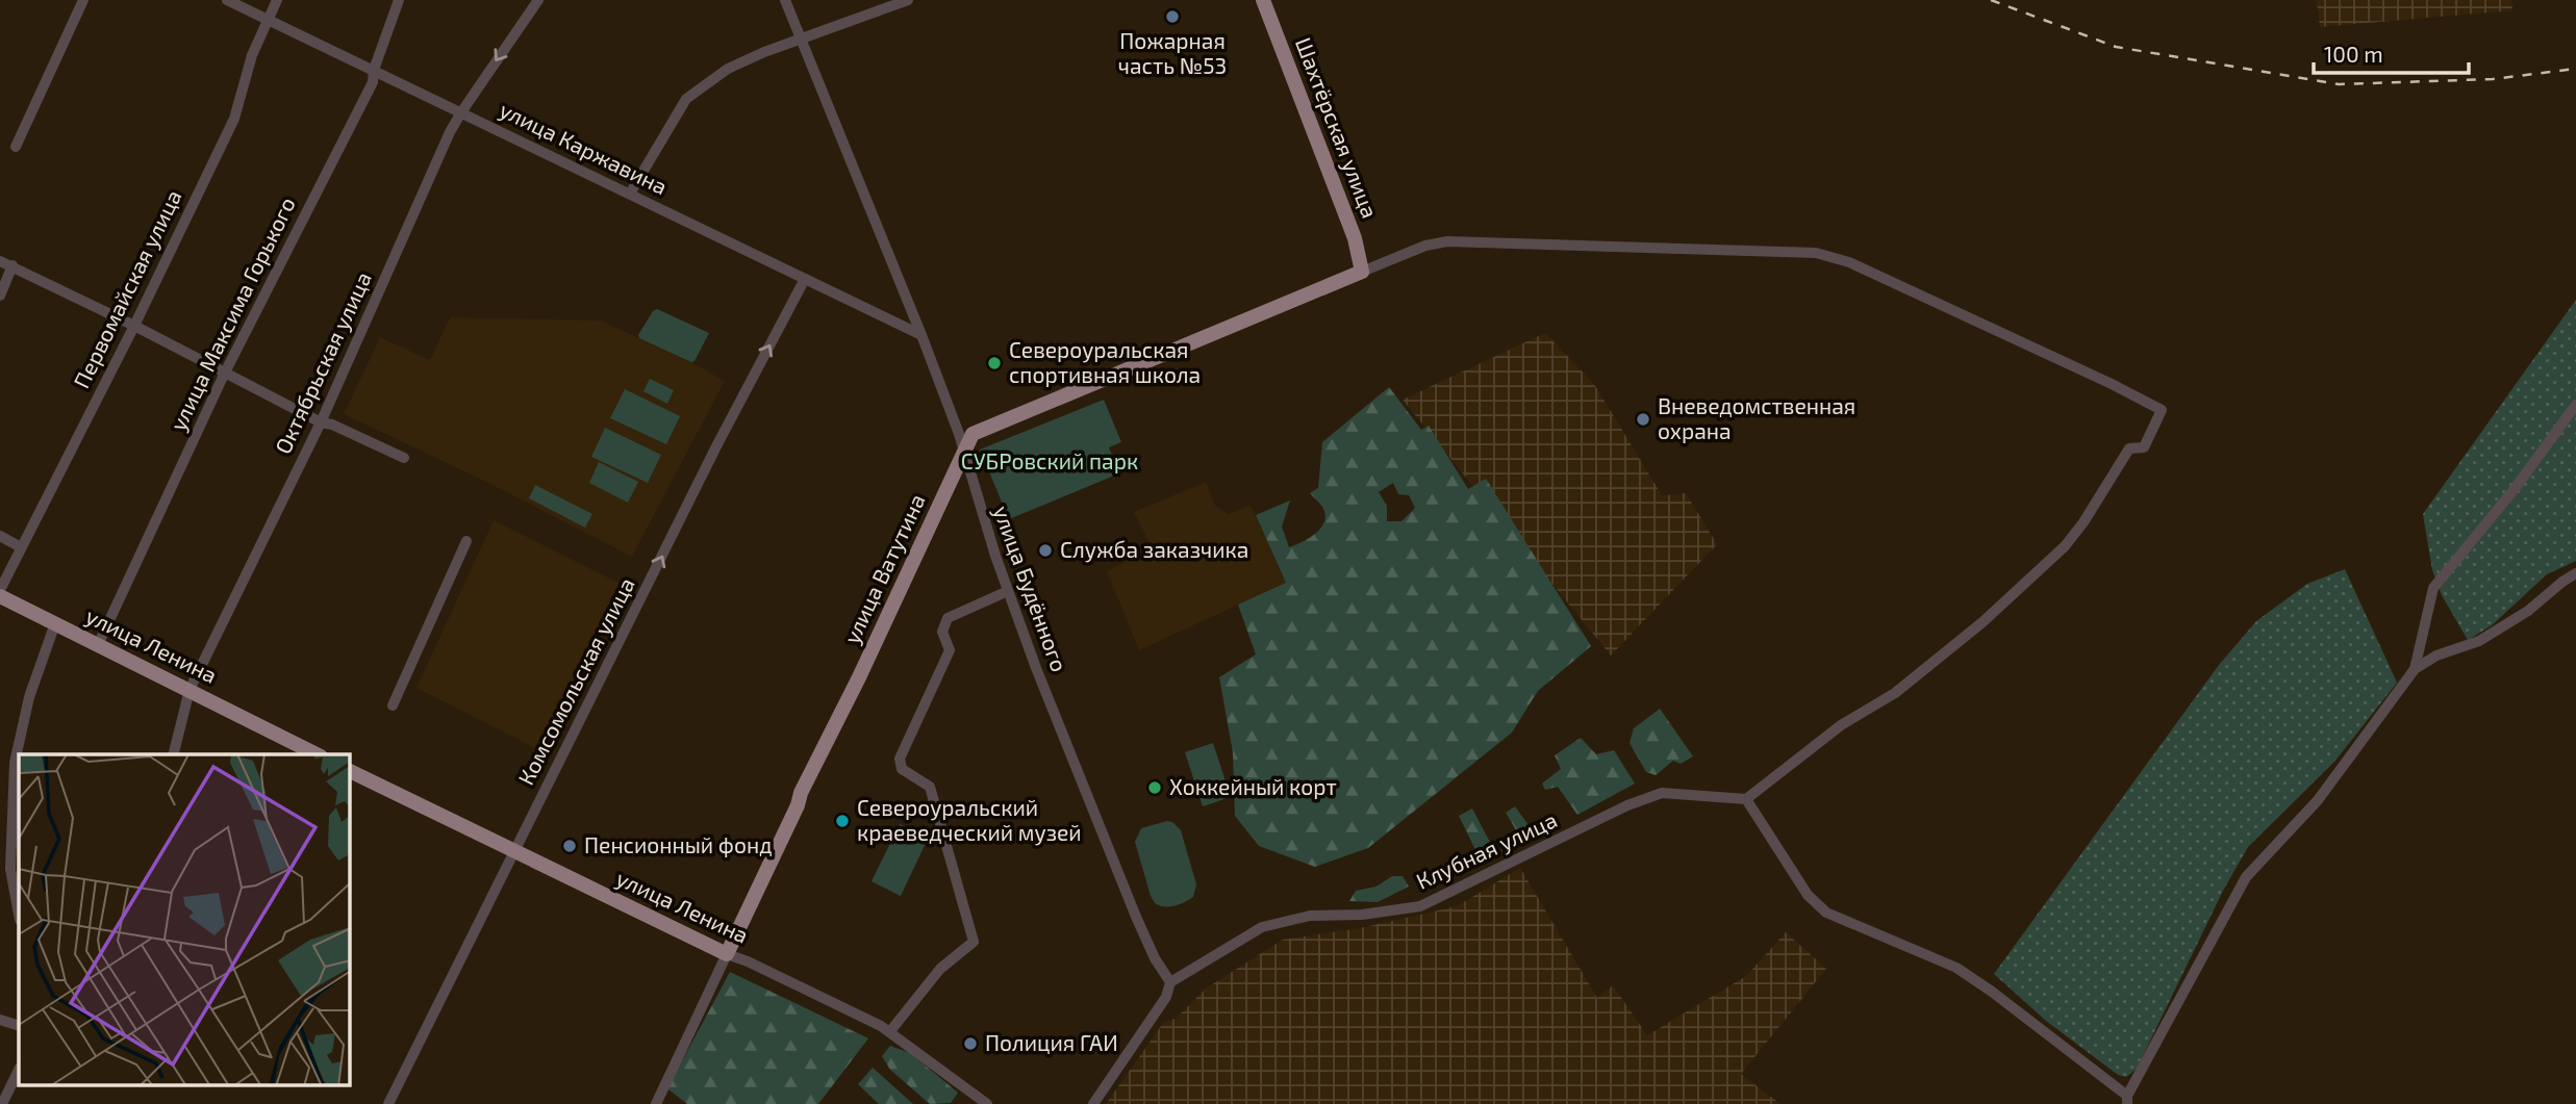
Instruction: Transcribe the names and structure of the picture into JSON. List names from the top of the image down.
{
  "streets": {
    "main road": ["Шахтёрская улица", "улица Ватутина", "улица Ленина"],
    "street": [
      "улица Каржавина",
      "Первомайская улица",
      "улица Максима Горького",
      "Октябрьская улица",
      "улица Будённого",
      "Комсомольская улица",
      "Клубная улица"
    ]
  },
  "crossings": [
    ["Шахтёрская улица", "улица Ватутина"],
    ["улица Каржавина", "Первомайская улица"],
    ["улица Каржавина", "улица Максима Горького"],
    ["улица Каржавина", "Октябрьская улица"],
    ["улица Каржавина", "улица Будённого"],
    ["улица Каржавина", "Комсомольская улица"],
    ["улица Максима Горького", "улица Ленина"],
    ["Октябрьская улица", "улица Ленина"],
    ["улица Ватутина", "улица Будённого"],
    ["улица Ватутина", "улица Ленина"],
    ["улица Будённого", "Клубная улица"],
    ["улица Ленина", "Комсомольская улица"]
  ],
  "one_way": ["Комсомольская улица"],
  "parks": ["СУБРовский парк"],
  "places": [
    "Пожарная часть №53",
    "Североуральская спортивная школа",
    "Вневедомственная охрана",
    "Служба заказчика",
    "Хоккейный корт",
    "Североуральский краеведческий музей",
    "Пенсионный фонд",
    "Полиция ГАИ"
  ],
  "scale_bar": "100 m"
}
